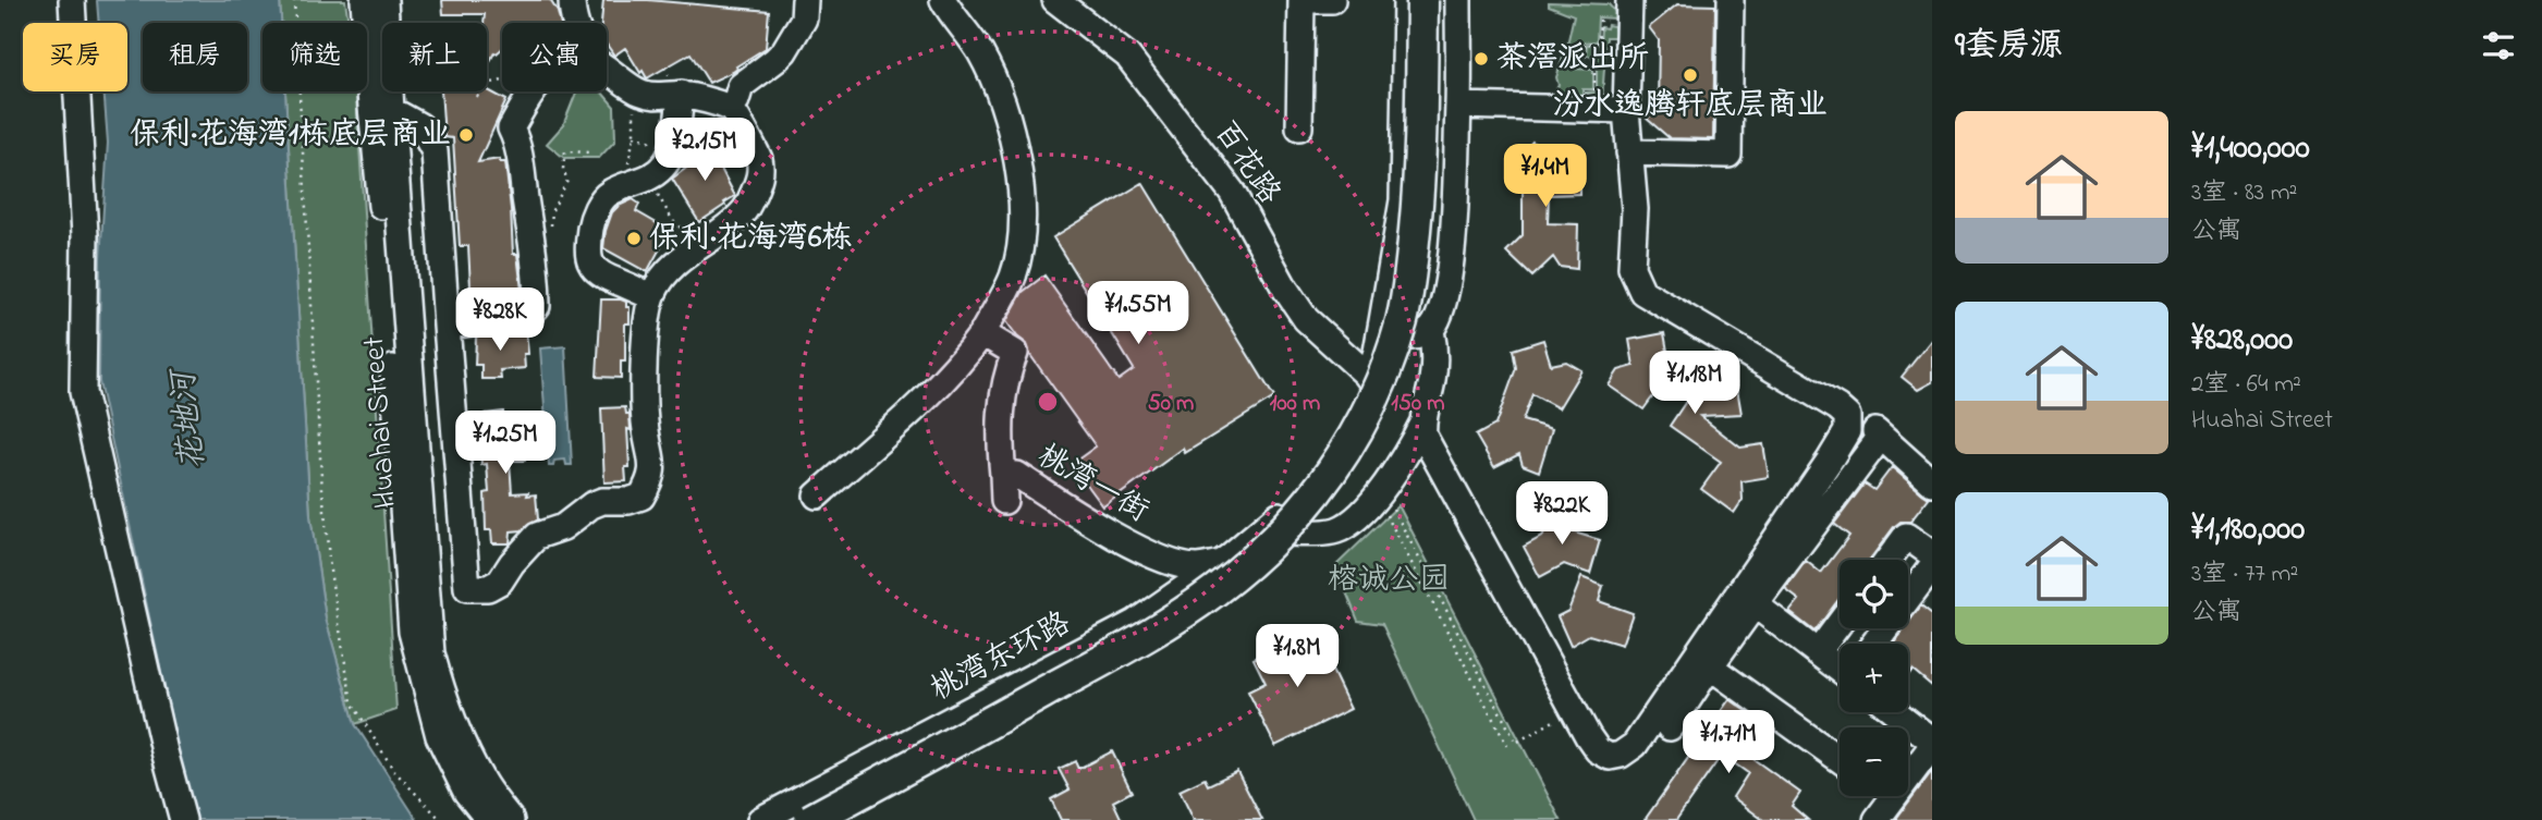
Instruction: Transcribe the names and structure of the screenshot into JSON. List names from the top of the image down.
{
  "streets": {
    "street": [
      "百花路",
      "Huahai Street",
      "桃湾一街",
      "桃湾东环路"
    ]
  },
  "crossings": [
    ["桃湾一街", "桃湾东环路"]
  ],
  "water": ["花地河"],
  "parks": ["榕诚公园"],
  "places": [
    "茶滘派出所",
    "汾水逸腾轩底层商业",
    "保利·花海湾1栋底层商业",
    "保利·花海湾6栋"
  ],
  "page": {
    "heading": "9套房源",
    "chip": [
      "买房",
      "租房",
      "筛选",
      "新上",
      "公寓"
    ],
    "list": [
      {
        "name": "¥1,400,000",
        "note": "3室 · 83 m² · 公寓"
      },
      {
        "name": "¥828,000",
        "note": "2室 · 64 m² · Huahai Street"
      },
      {
        "name": "¥1,180,000",
        "note": "3室 · 77 m² · 公寓"
      }
    ],
    "price": [
      "¥2.15M",
      "¥1.4M",
      "¥1.55M",
      "¥828K",
      "¥1.18M",
      "¥1.25M",
      "¥822K",
      "¥1.8M",
      "¥1.71M"
    ],
    "map_buttons": ["+", "−"]
  },
  "rings": ["50 m", "100 m", "150 m"]
}
